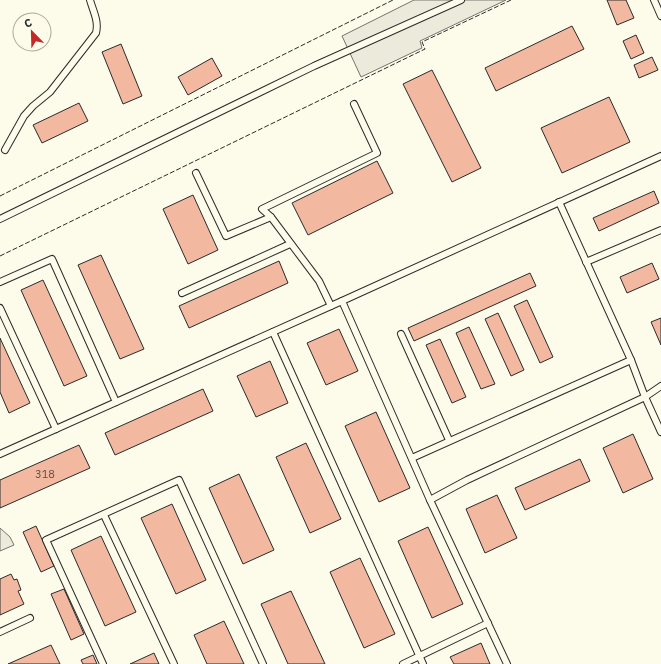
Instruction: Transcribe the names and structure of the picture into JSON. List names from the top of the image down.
{
  "house_numbers": ["318"],
  "north": "top left"
}
